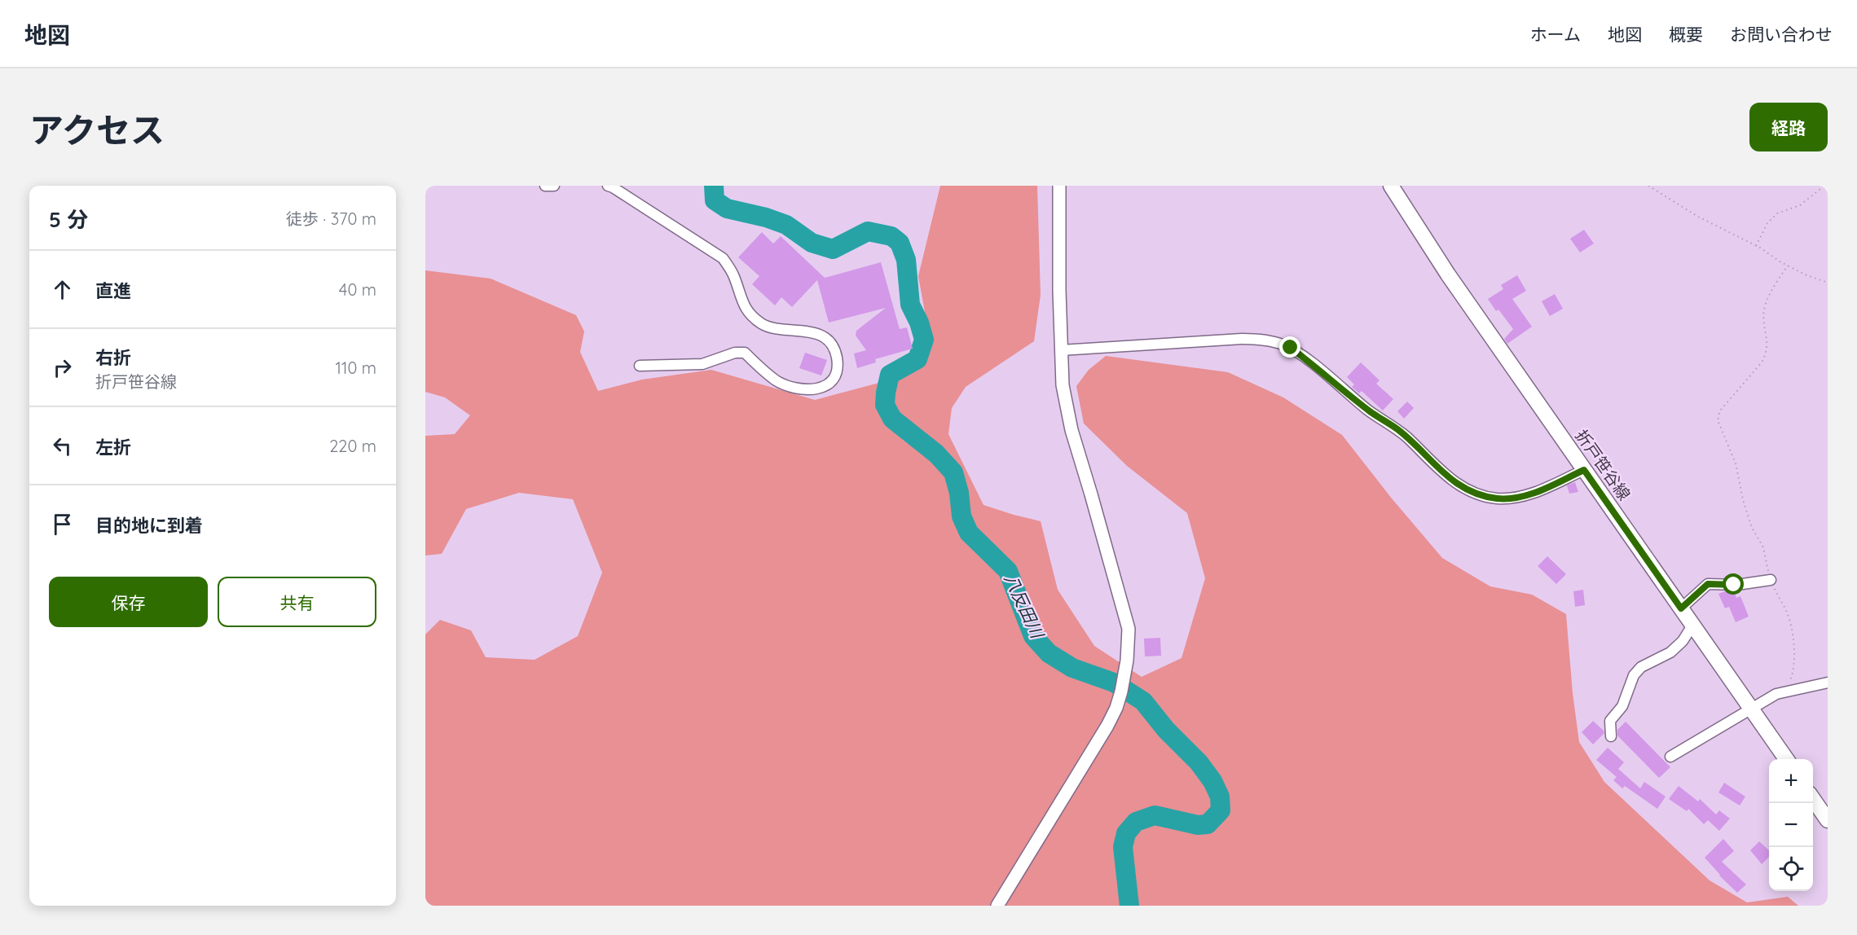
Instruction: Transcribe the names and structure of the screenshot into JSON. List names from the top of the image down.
{
  "streets": {
    "main road": ["折戸笹谷線"]
  },
  "water": ["八反田川"],
  "page": {
    "header": "地図",
    "nav": [
      "ホーム",
      "地図",
      "概要",
      "お問い合わせ"
    ],
    "title": "アクセス",
    "buttons": [
      "経路",
      ["保存", "共有"]
    ],
    "heading": ["5 分", "徒歩 · 370 m"],
    "list": [
      ["直進", "40 m"],
      ["右折", "折戸笹谷線", "110 m"],
      ["左折", "220 m"],
      "目的地に到着"
    ],
    "map_buttons": ["+", "−"]
  }
}
